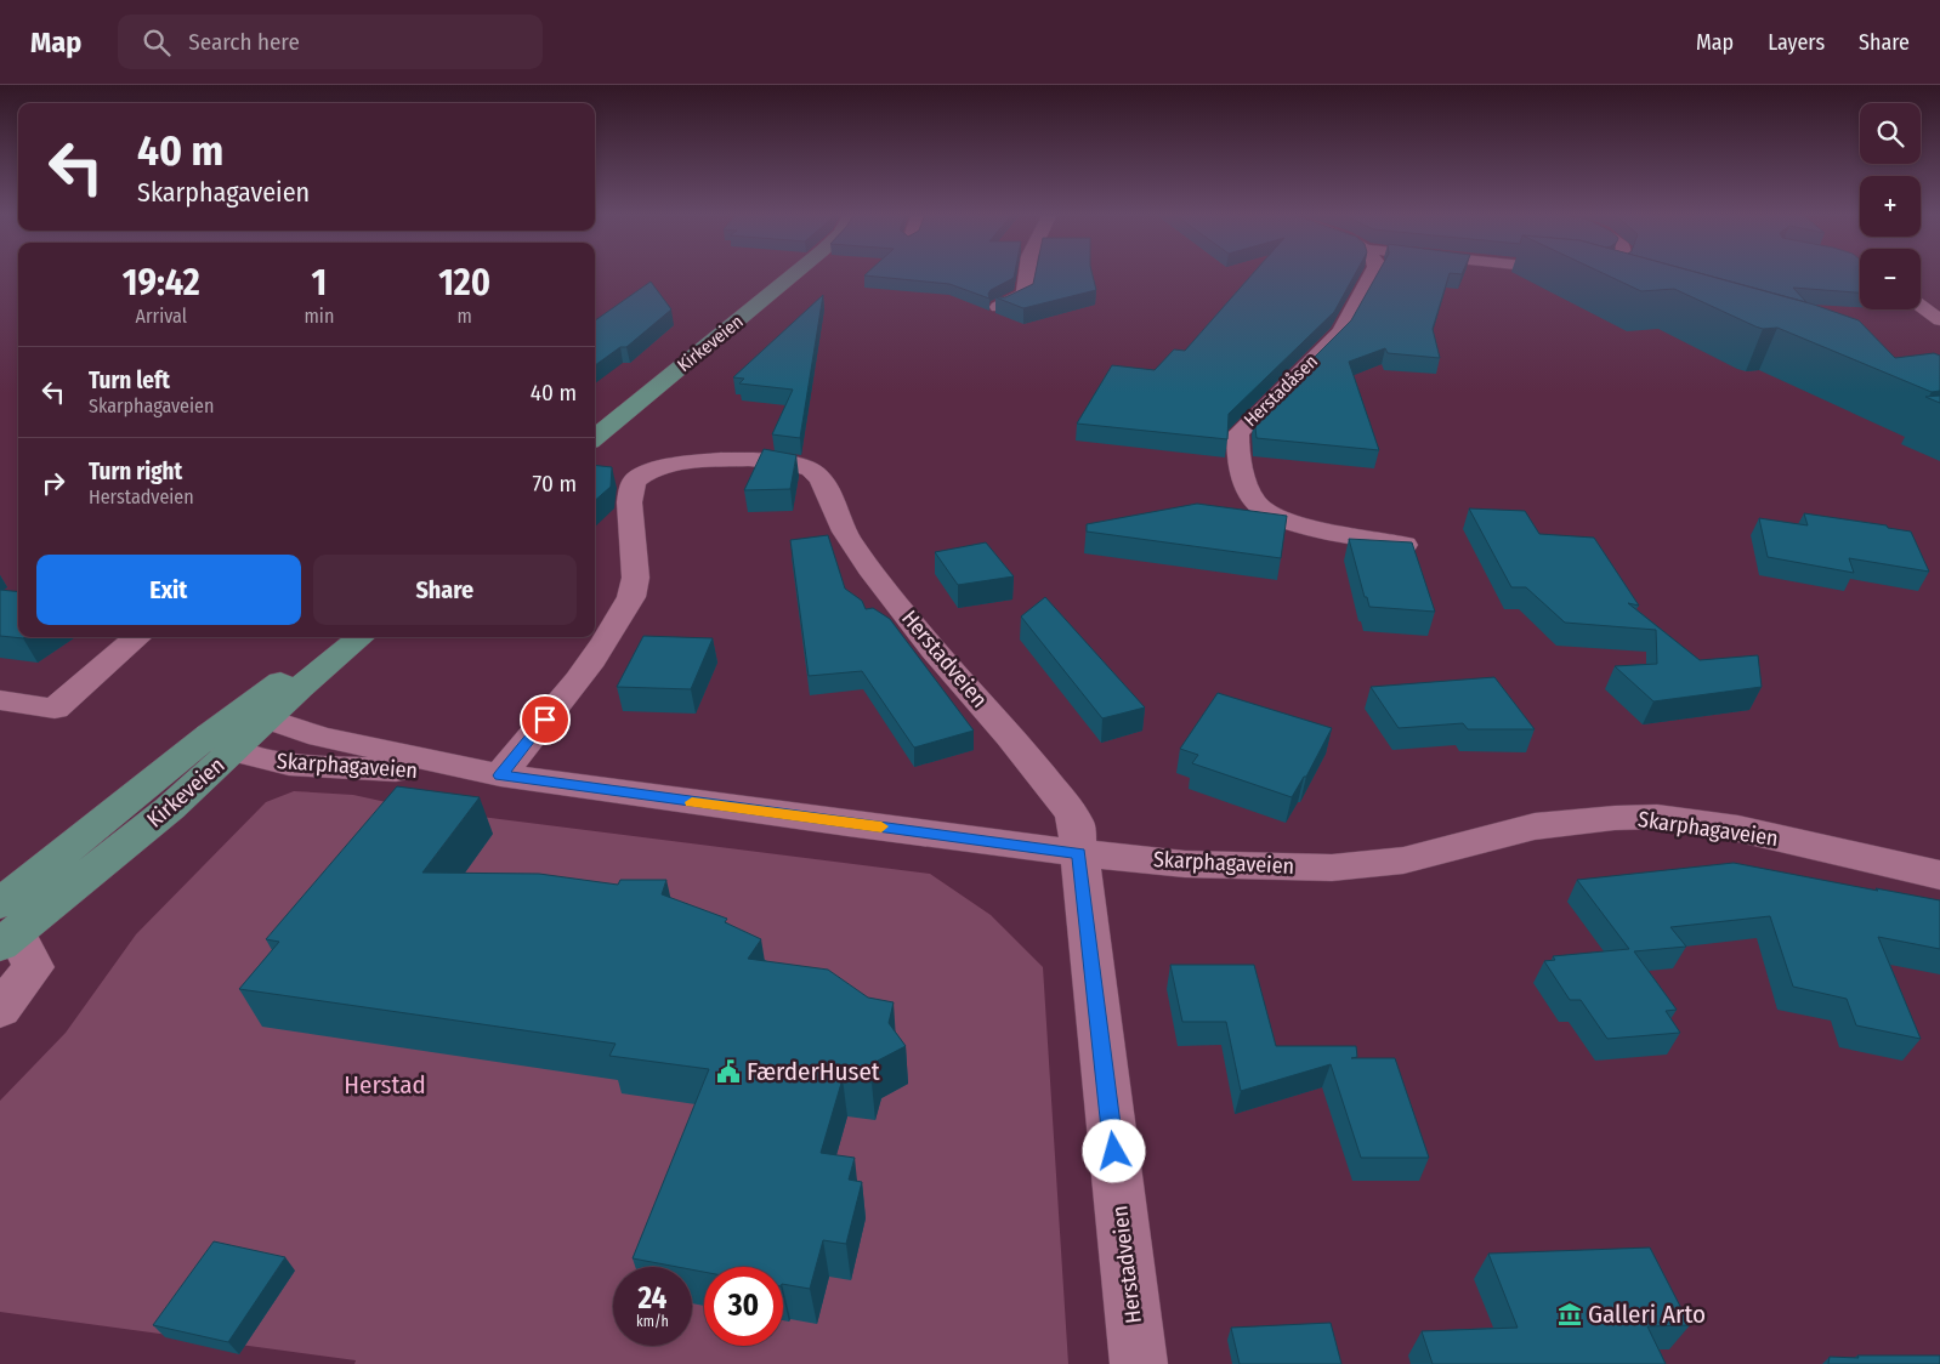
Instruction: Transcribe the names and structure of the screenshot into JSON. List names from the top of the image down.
{
  "streets": {
    "main road": ["Kirkeveien"],
    "street": ["Herstadåsen", "Herstadveien", "Skarphagaveien"]
  },
  "crossings": [
    ["Kirkeveien", "Skarphagaveien"],
    ["Herstadveien", "Skarphagaveien"]
  ],
  "parks": ["Herstad"],
  "places": {
    "public building": ["FærderHuset"],
    "museum": ["Galleri Arto"]
  },
  "page": {
    "header": "Map",
    "search": "Search here",
    "nav": ["Map", "Layers", "Share"],
    "map_buttons": ["+", "−"],
    "turn": ["40 m", "Skarphagaveien"],
    "eta": [
      "19:42",
      "Arrival",
      "1",
      "min",
      "120",
      "m"
    ],
    "list": [
      {
        "name": "Turn left",
        "note": "Skarphagaveien",
        "value": "40 m"
      },
      {
        "name": "Turn right",
        "note": "Herstadveien",
        "value": "70 m"
      }
    ],
    "buttons": ["Exit", "Share"],
    "speed": "24 km/h",
    "limit": "30"
  }
}
